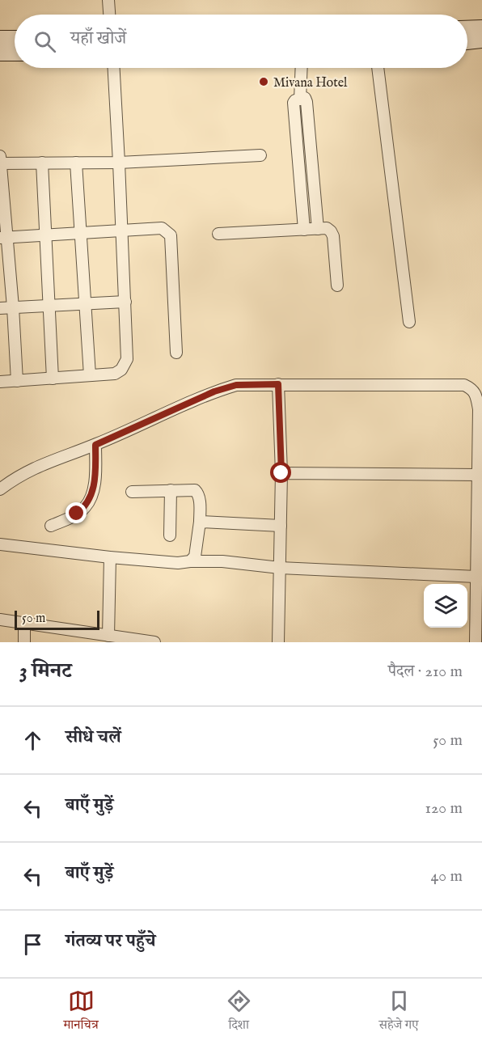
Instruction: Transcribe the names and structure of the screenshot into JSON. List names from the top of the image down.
{
  "places": ["Mivana Hotel"],
  "scale_bar": "50 m",
  "page": {
    "search": "यहाँ खोजें",
    "scale": "50 m",
    "heading": ["3 मिनट", "पैदल · 210 m"],
    "list": [
      ["सीधे चलें", "50 m"],
      ["बाएँ मुड़ें", "120 m"],
      ["बाएँ मुड़ें", "40 m"],
      "गंतव्य पर पहुँचे"
    ],
    "nav": ["मानचित्र", "दिशा", "सहेजे गए"]
  }
}
